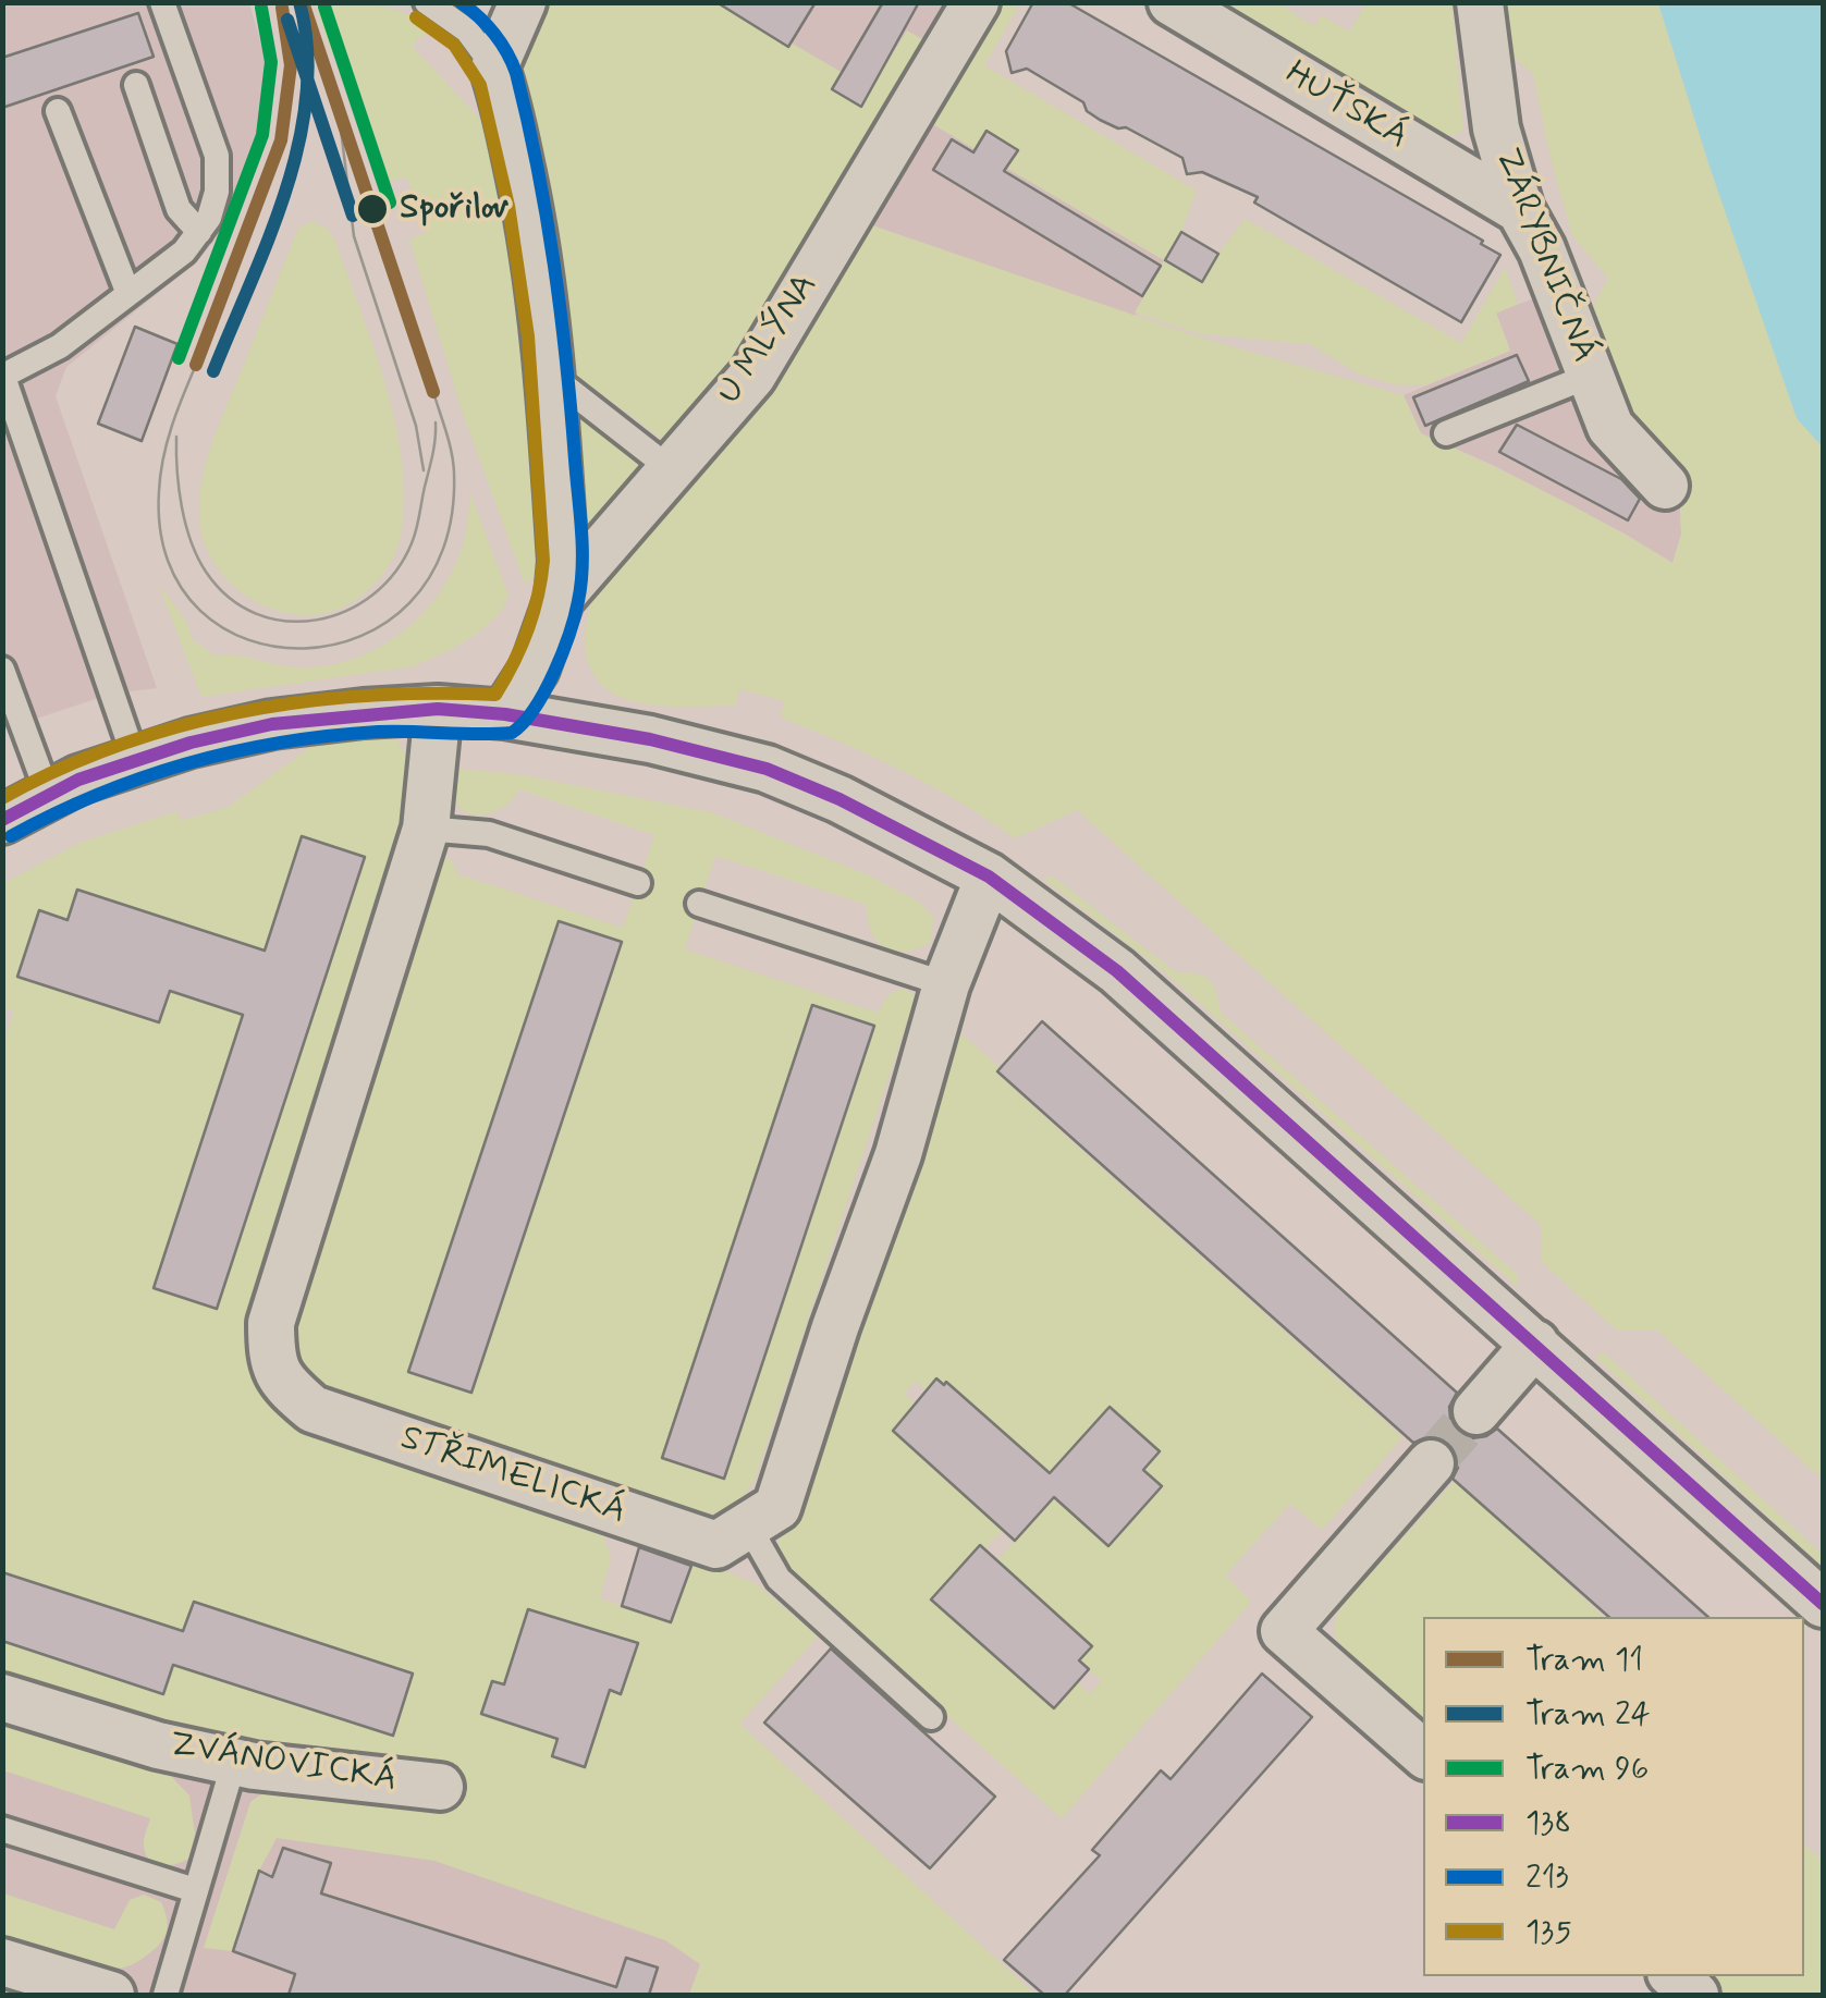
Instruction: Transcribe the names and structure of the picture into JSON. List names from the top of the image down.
{
  "streets": {
    "street": [
      "HUŤSKÁ",
      "ZÁRYBNIČNÁ",
      "U MLÝNA",
      "STŘIMELICKÁ",
      "ZVÁNOVICKÁ"
    ]
  },
  "crossings": [
    ["HUŤSKÁ", "ZÁRYBNIČNÁ"]
  ],
  "places": ["Spořilov"],
  "lines": [
    "tram line 11",
    "tram line 24",
    "transit line 213",
    "tram line 96",
    "transit line 135",
    "transit line 138"
  ],
  "legend": [
    "Tram 11",
    "Tram 24",
    "Tram 96",
    "138",
    "213",
    "135"
  ]
}
